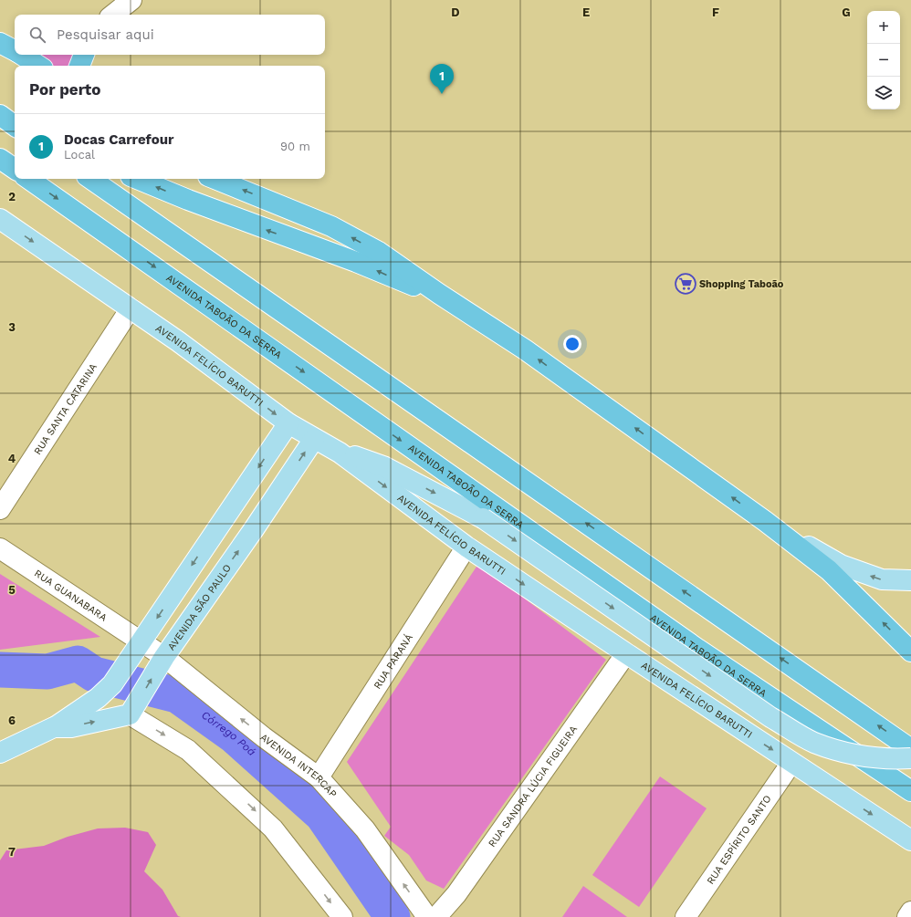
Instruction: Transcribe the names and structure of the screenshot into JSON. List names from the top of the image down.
{
  "streets": {
    "highway": ["AVENIDA TABOÃO DA SERRA"],
    "main road": ["AVENIDA FELÍCIO BARUTTI", "AVENIDA SÃO PAULO"],
    "street": [
      "RUA SANTA CATARINA",
      "RUA GUANABARA",
      "RUA PARANÁ",
      "AVENIDA INTERCAP",
      "RUA SANDRA LÚCIA FIGUEIRA",
      "RUA ESPÍRITO SANTO"
    ]
  },
  "crossings": [
    ["AVENIDA FELÍCIO BARUTTI", "RUA SANTA CATARINA"],
    ["AVENIDA FELÍCIO BARUTTI", "AVENIDA SÃO PAULO"],
    ["AVENIDA FELÍCIO BARUTTI", "RUA PARANÁ"],
    ["AVENIDA FELÍCIO BARUTTI", "RUA SANDRA LÚCIA FIGUEIRA"],
    ["AVENIDA FELÍCIO BARUTTI", "RUA ESPÍRITO SANTO"],
    ["RUA GUANABARA", "AVENIDA INTERCAP"],
    ["AVENIDA SÃO PAULO", "AVENIDA INTERCAP"],
    ["RUA PARANÁ", "AVENIDA INTERCAP"]
  ],
  "water": ["Córrego Poá"],
  "places": {
    "supermarket": ["Shopping Taboão"]
  },
  "page": {
    "map_buttons": ["+", "−"],
    "search": "Pesquisar aqui",
    "pins": "1",
    "heading": "Por perto",
    "list": [
      {
        "mark": "1",
        "name": "Docas Carrefour",
        "note": "Local",
        "value": "90 m"
      }
    ]
  },
  "grid": {
    "columns": [
      "D",
      "E",
      "F",
      "G"
    ],
    "rows": [
      "2",
      "3",
      "4",
      "5",
      "6",
      "7"
    ]
  }
}
